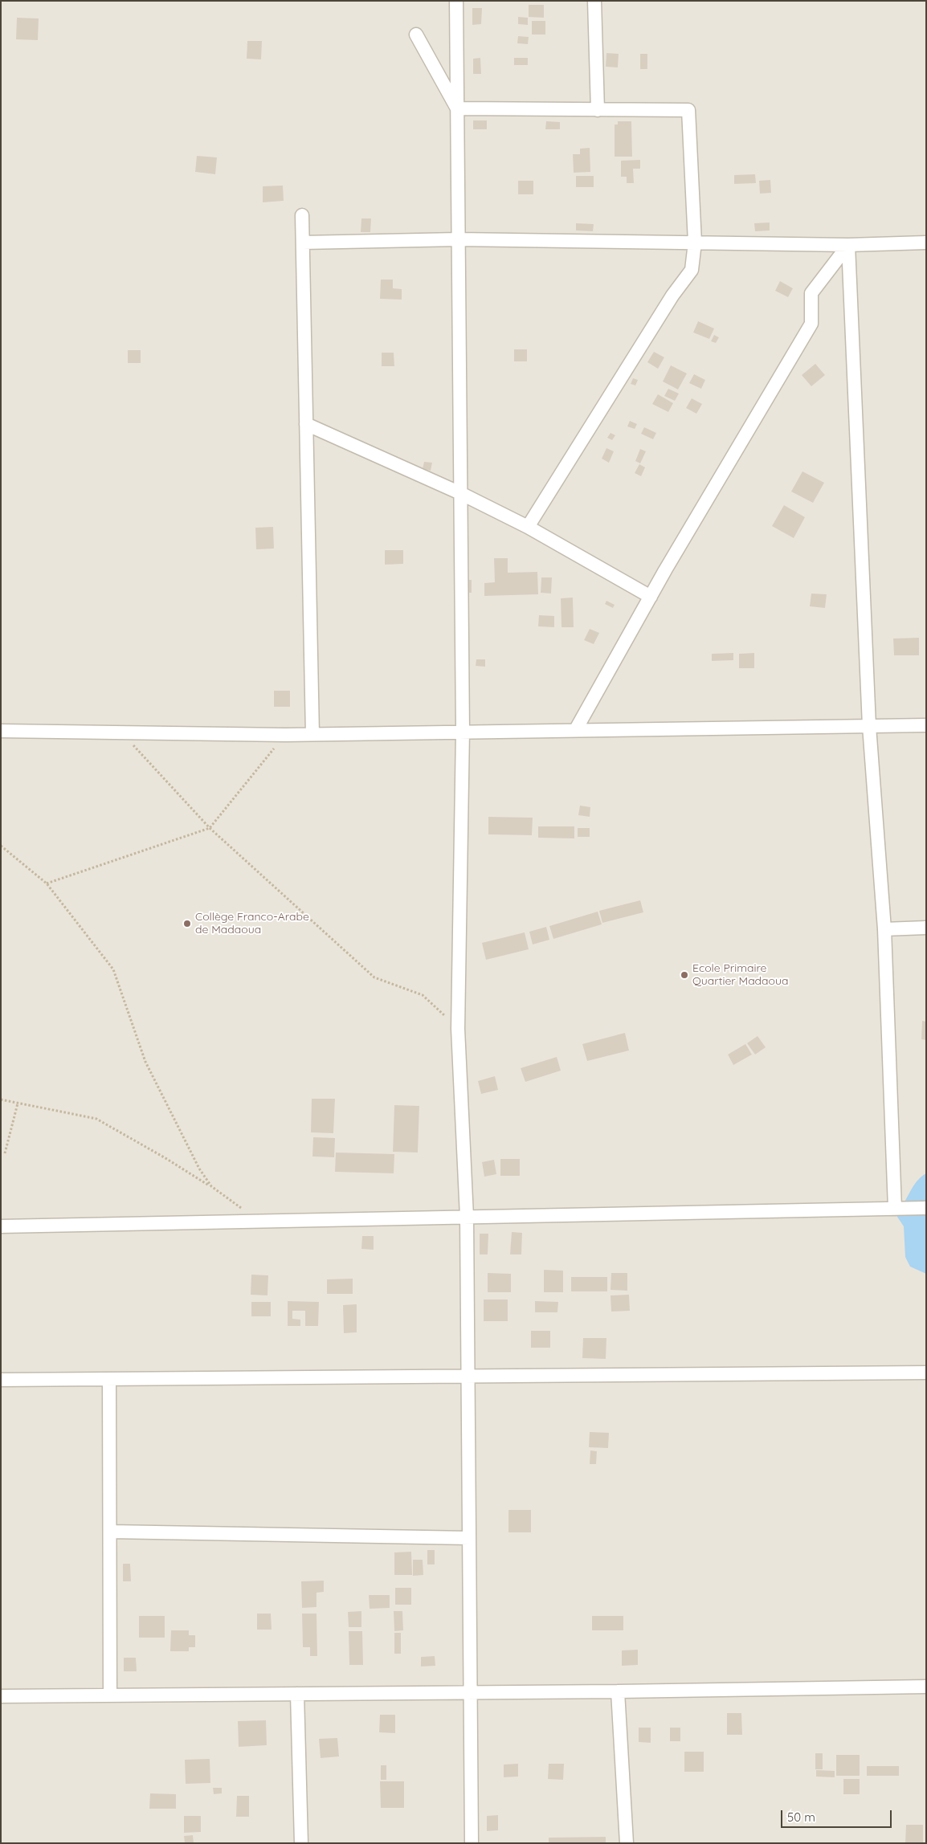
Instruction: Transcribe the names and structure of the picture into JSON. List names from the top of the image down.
{
  "places": ["Collège Franco-Arabe de Madaoua", "Ecole Primaire Quartier Madaoua"],
  "scale_bar": "50 m"
}
